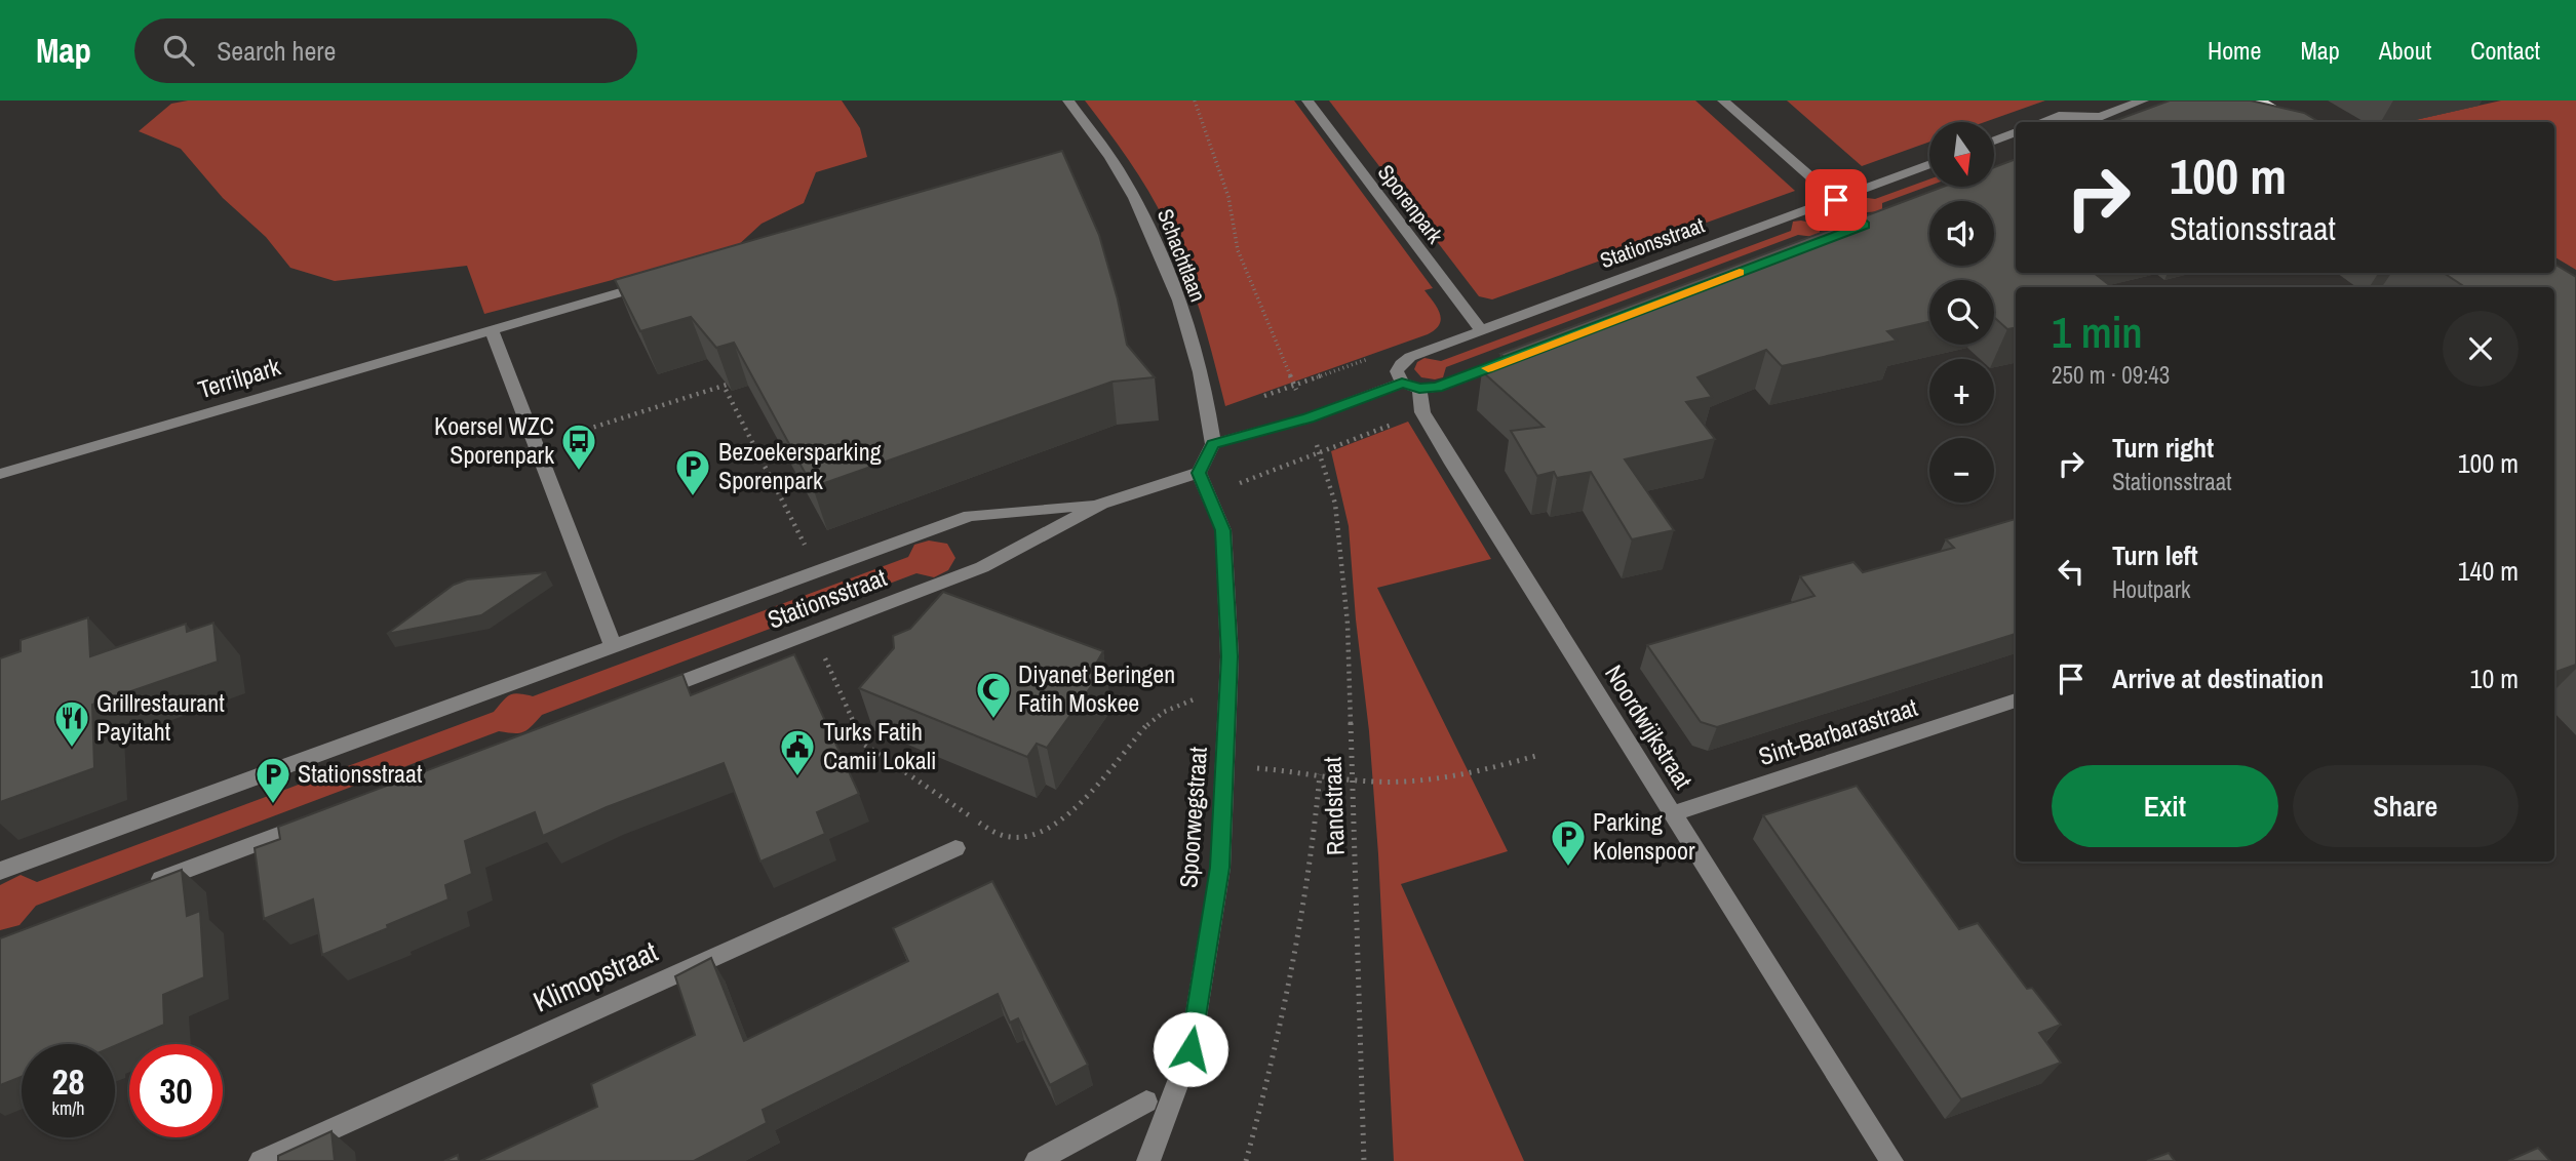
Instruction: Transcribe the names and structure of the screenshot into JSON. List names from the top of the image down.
{
  "streets": {
    "street": [
      "Sporenpark",
      "Stationsstraat",
      "Schachtlaan",
      "Terrilpark",
      "Noordwijkstraat",
      "Sint-Barbarastraat",
      "Spoorwegstraat",
      "Klimopstraat"
    ],
    "path": ["Randstraat"]
  },
  "crossings": [
    ["Sporenpark", "Stationsstraat"],
    ["Stationsstraat", "Noordwijkstraat"],
    ["Stationsstraat", "Spoorwegstraat"],
    ["Noordwijkstraat", "Sint-Barbarastraat"]
  ],
  "places": {
    "bus stop": ["Koersel WZC Sporenpark"],
    "parking": ["Bezoekersparking Sporenpark", "Stationsstraat", "Parking Kolenspoor"],
    "mosque": ["Diyanet Beringen Fatih Moskee"],
    "restaurant": ["Grillrestaurant Payitaht"],
    "public building": ["Turks Fatih Camii Lokali"]
  },
  "north": "bottom",
  "page": {
    "header": "Map",
    "search": "Search here",
    "nav": [
      "Home",
      "Map",
      "About",
      "Contact"
    ],
    "map_buttons": ["+", "−"],
    "turn": ["100 m", "Stationsstraat"],
    "heading": ["1 min", "250 m · 09:43"],
    "list": [
      {
        "name": "Turn right",
        "note": "Stationsstraat",
        "value": "100 m"
      },
      {
        "name": "Turn left",
        "note": "Houtpark",
        "value": "140 m"
      },
      {
        "name": "Arrive at destination",
        "value": "10 m"
      }
    ],
    "buttons": ["Exit", "Share"],
    "speed": "28 km/h",
    "limit": "30"
  }
}
